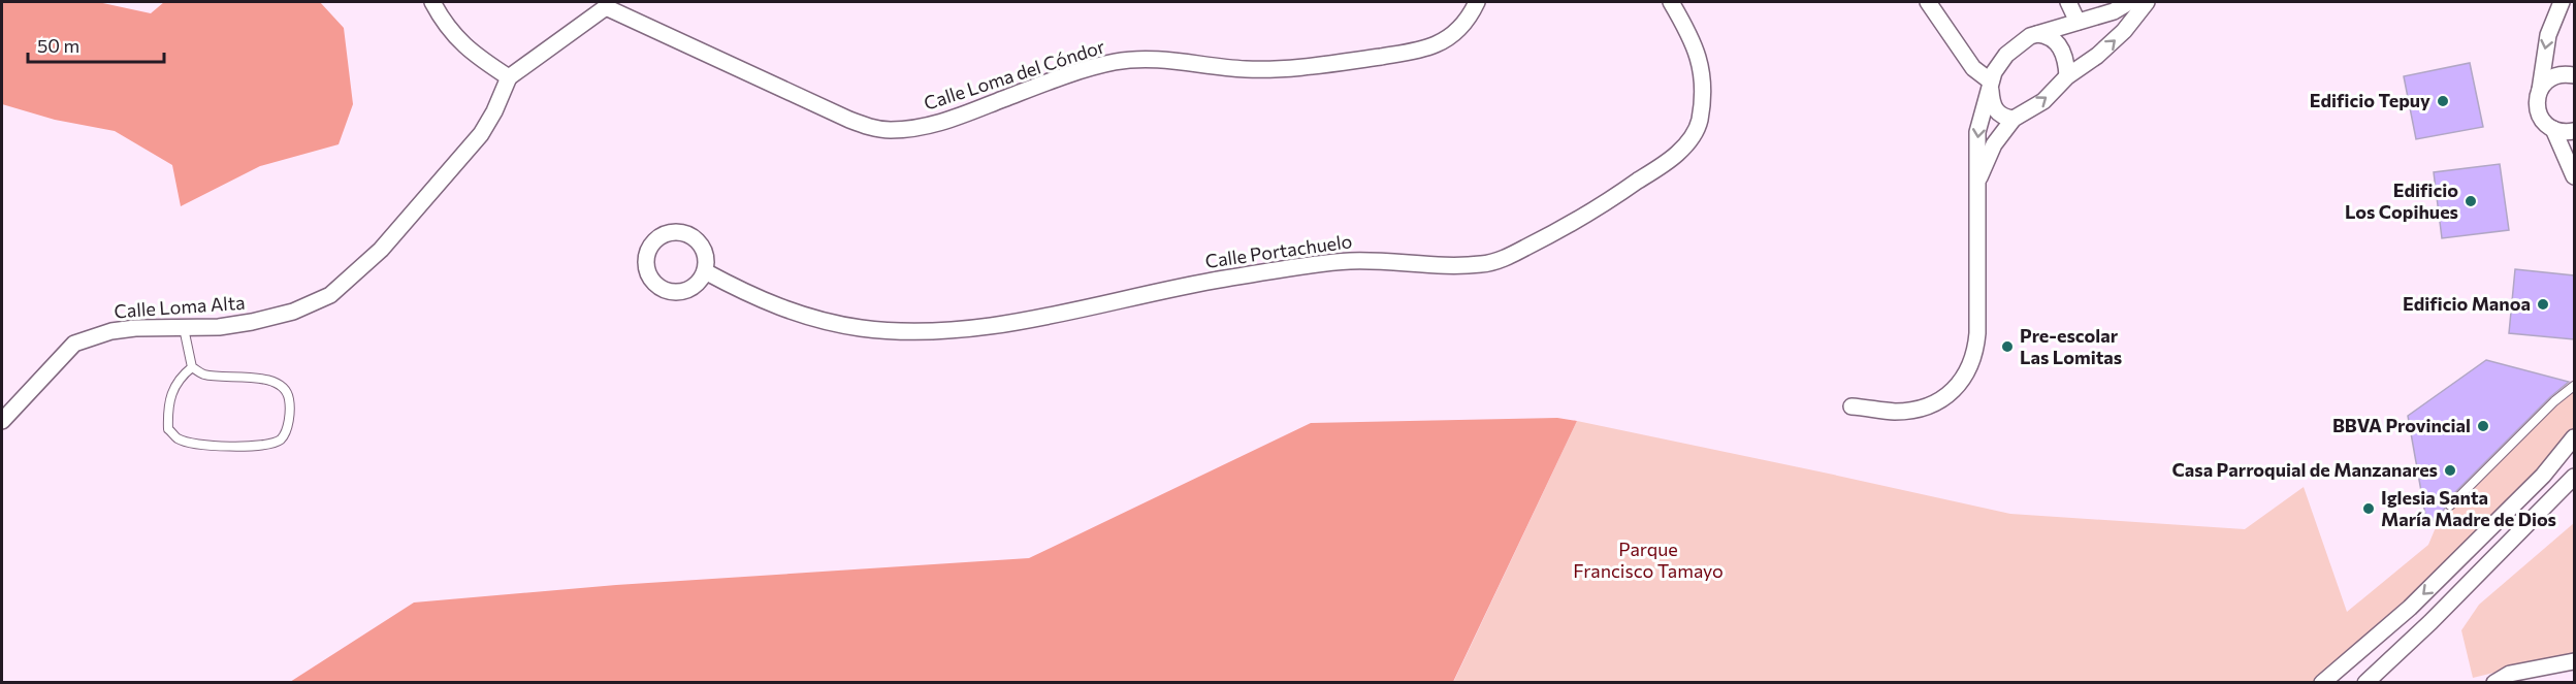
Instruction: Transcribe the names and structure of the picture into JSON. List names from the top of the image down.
{
  "streets": {
    "street": ["Calle Loma del Cóndor", "Calle Portachuelo", "Calle Loma Alta"]
  },
  "crossings": [
    ["Calle Loma del Cóndor", "Calle Loma Alta"]
  ],
  "parks": ["Parque Francisco Tamayo"],
  "places": [
    "Edificio Tepuy",
    "Edificio Los Copihues",
    "Edificio Manoa",
    "Pre-escolar Las Lomitas",
    "BBVA Provincial",
    "Casa Parroquial de Manzanares",
    "Iglesia Santa María Madre de Dios"
  ],
  "scale_bar": "50 m"
}
